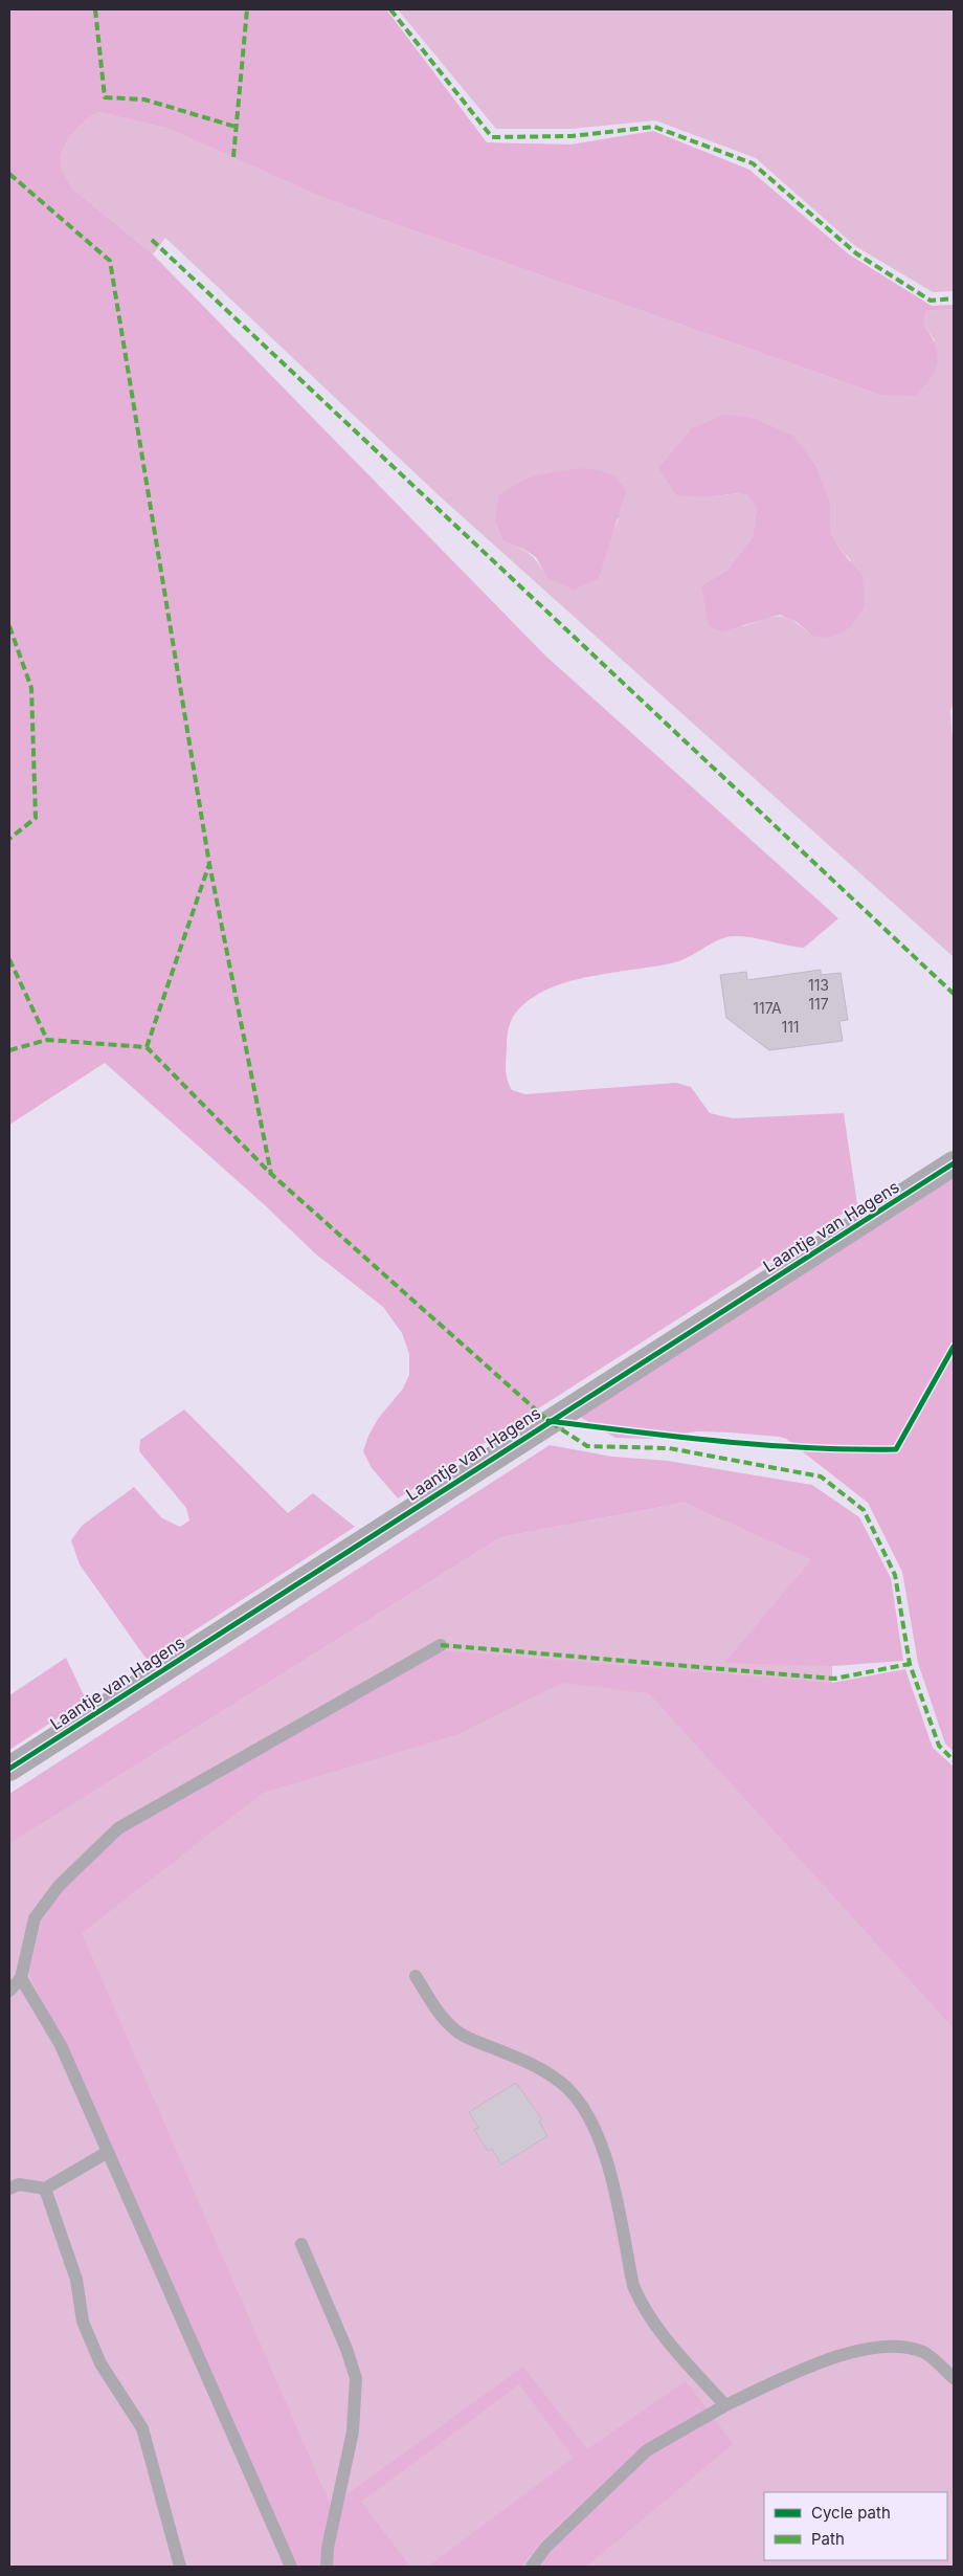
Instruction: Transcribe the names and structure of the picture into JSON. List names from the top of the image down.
{
  "streets": {
    "street": ["Laantje van Hagens"]
  },
  "house_numbers": [
    "113",
    "117",
    "117A",
    "111"
  ],
  "legend": ["Cycle path", "Path"]
}
